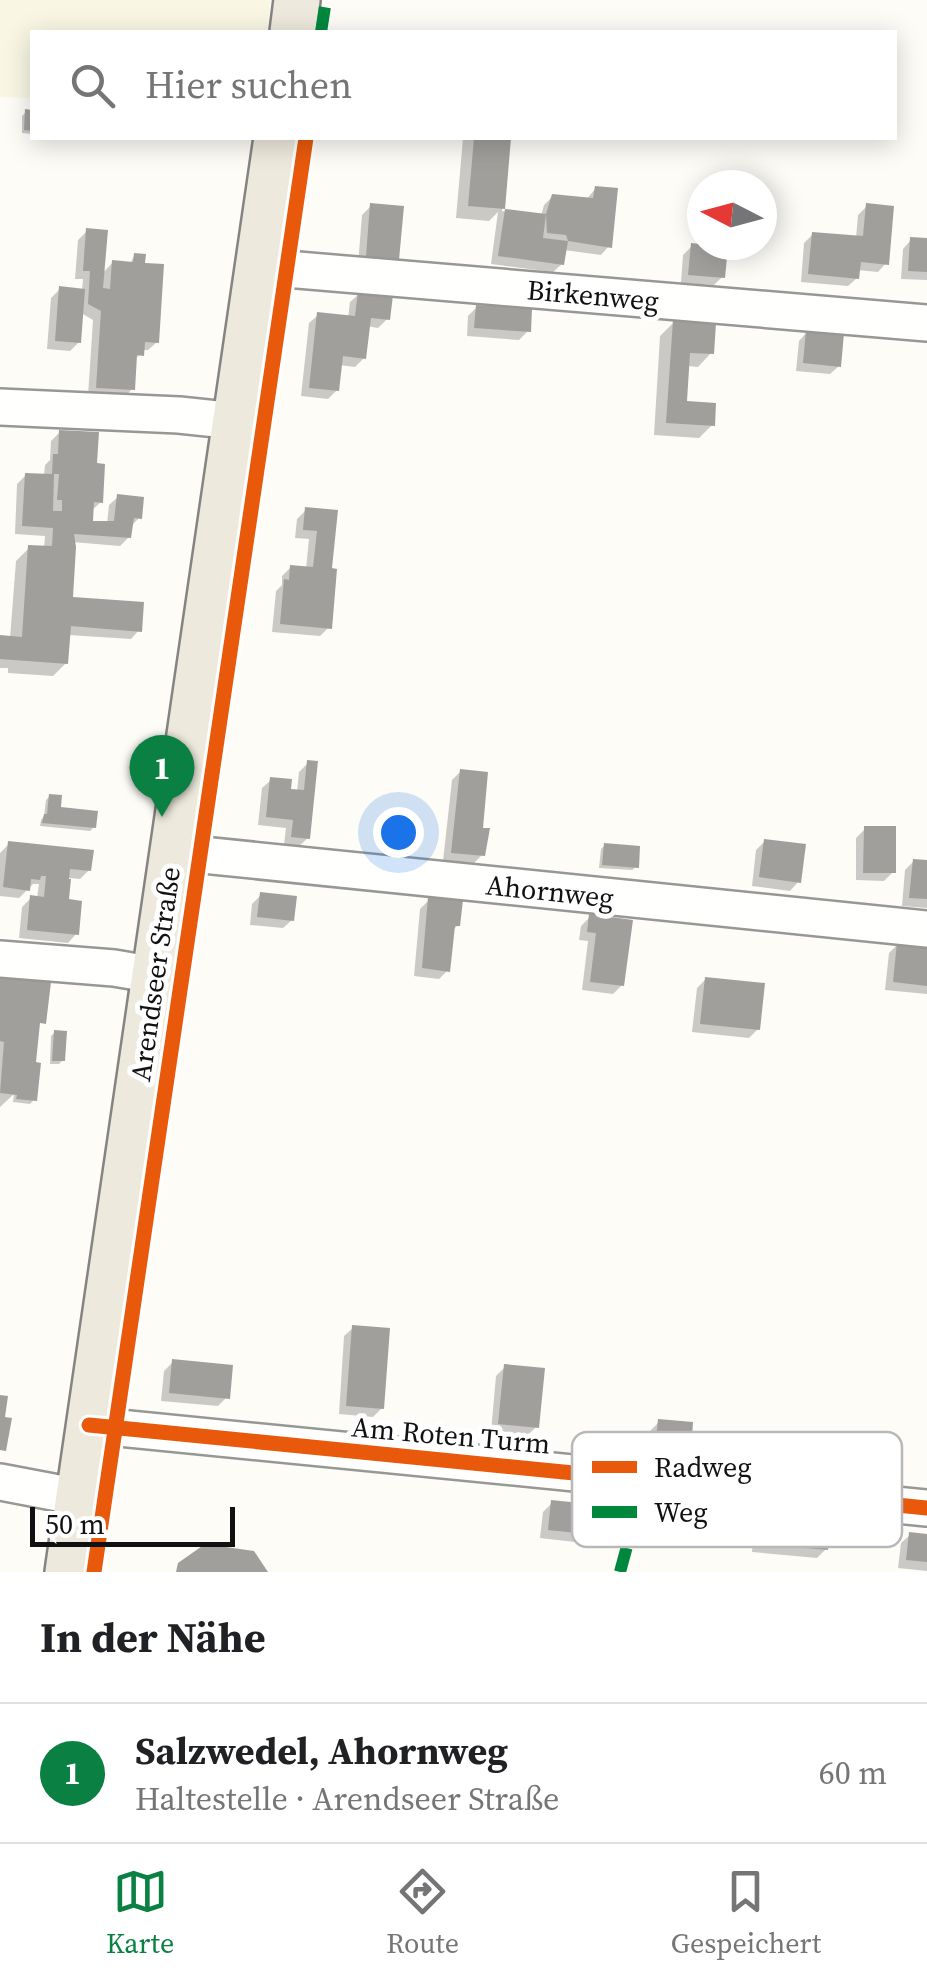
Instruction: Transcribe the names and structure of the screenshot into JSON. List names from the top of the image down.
{
  "streets": {
    "main road": ["Arendseer Straße"],
    "street": ["Birkenweg", "Ahornweg", "Am Roten Turm"]
  },
  "crossings": [
    ["Birkenweg", "Arendseer Straße"],
    ["Ahornweg", "Arendseer Straße"],
    ["Arendseer Straße", "Am Roten Turm"]
  ],
  "legend": ["Radweg", "Weg"],
  "scale_bar": "50 m",
  "north": "left",
  "page": {
    "search": "Hier suchen",
    "pins": "1",
    "scale": "50 m",
    "heading": "In der Nähe",
    "list": [
      {
        "mark": "1",
        "name": "Salzwedel, Ahornweg",
        "note": "Haltestelle · Arendseer Straße",
        "value": "60 m"
      }
    ],
    "nav": ["Karte", "Route", "Gespeichert"]
  }
}
